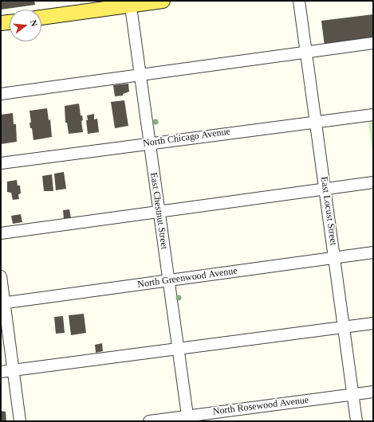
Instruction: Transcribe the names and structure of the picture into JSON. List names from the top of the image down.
{
  "streets": {
    "street": [
      "North Chicago Avenue",
      "East Chestnut Street",
      "East Locust Street",
      "North Greenwood Avenue",
      "North Rosewood Avenue"
    ]
  },
  "crossings": [
    ["North Chicago Avenue", "East Chestnut Street"],
    ["North Chicago Avenue", "East Locust Street"],
    ["East Chestnut Street", "North Greenwood Avenue"],
    ["East Chestnut Street", "North Rosewood Avenue"],
    ["East Locust Street", "North Greenwood Avenue"],
    ["East Locust Street", "North Rosewood Avenue"]
  ],
  "north": "right"
}
